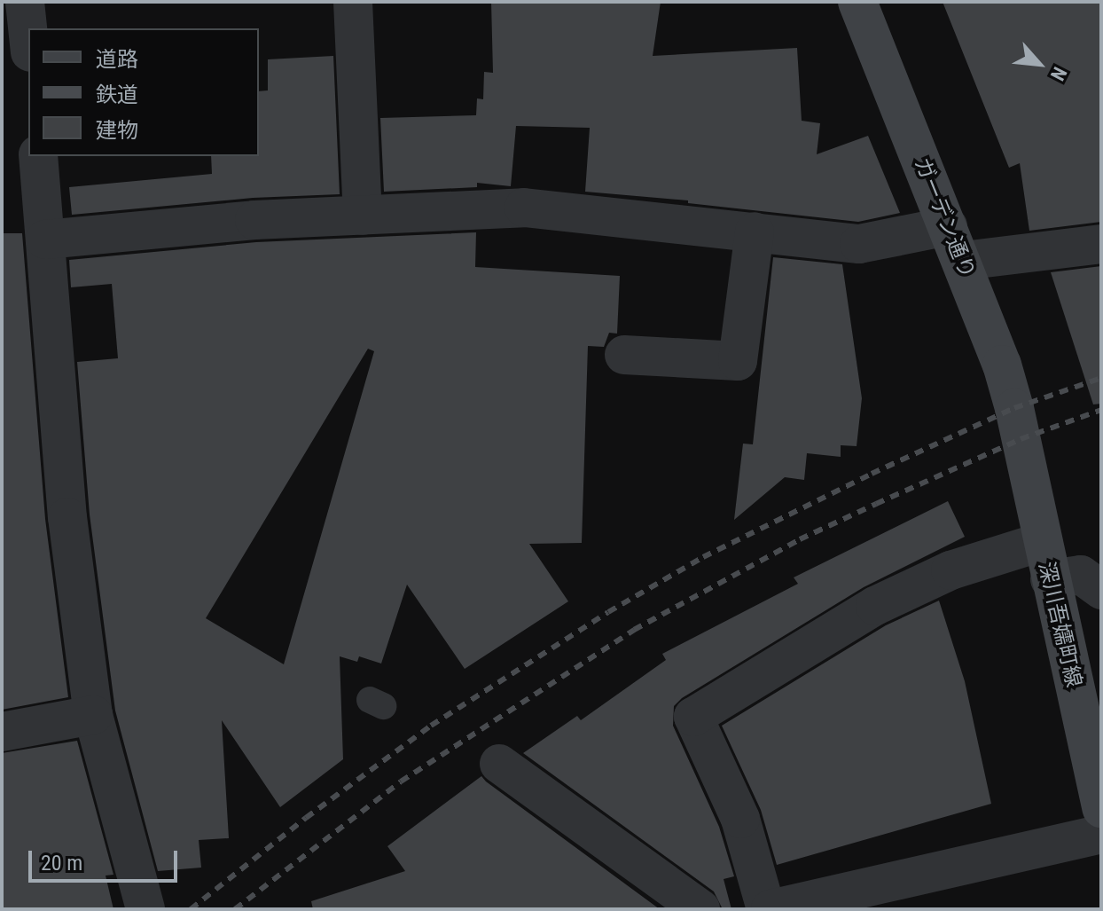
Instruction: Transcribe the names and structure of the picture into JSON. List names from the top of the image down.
{
  "streets": {
    "main road": ["ガーデン通り", "深川吾嬬町線"]
  },
  "crossings": [
    ["ガーデン通り", "深川吾嬬町線"]
  ],
  "legend": ["道路", "鉄道", "建物"],
  "scale_bar": "20 m",
  "north": "bottom right"
}
